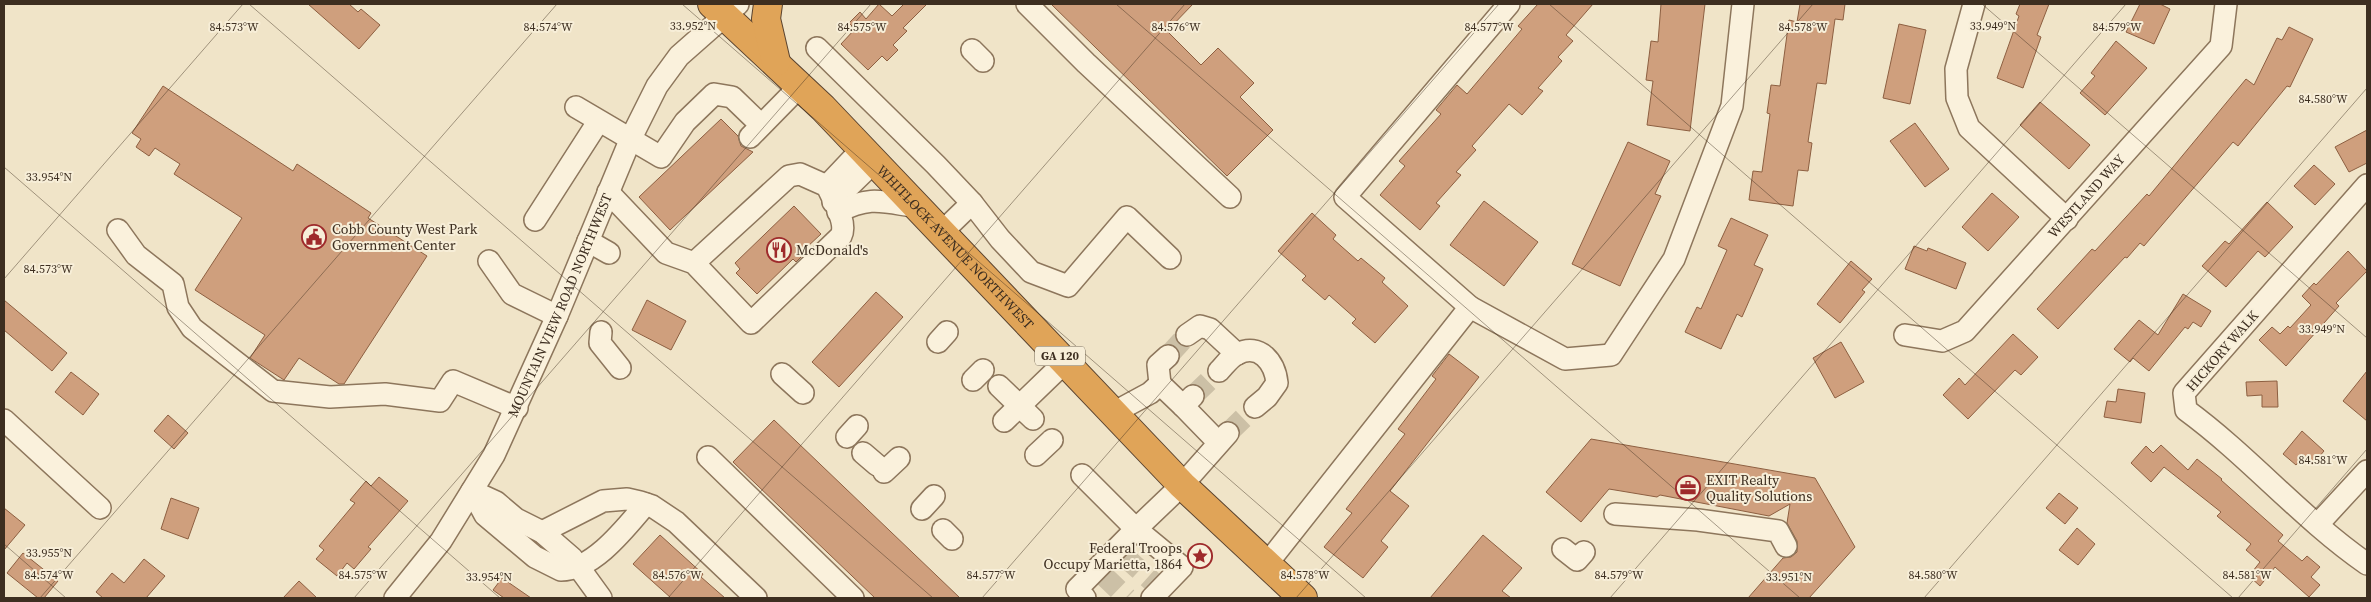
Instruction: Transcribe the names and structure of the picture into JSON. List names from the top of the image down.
{
  "streets": {
    "highway": ["WHITLOCK AVENUE NORTHWEST", "GA 120"],
    "street": ["WESTLAND WAY", "MOUNTAIN VIEW ROAD NORTHWEST", "HICKORY WALK"]
  },
  "crossings": [
    ["WHITLOCK AVENUE NORTHWEST", "MOUNTAIN VIEW ROAD NORTHWEST"]
  ],
  "places": {
    "public building": ["Cobb County West Park Government Center"],
    "restaurant": ["McDonald's"],
    "office": ["EXIT Realty Quality Solutions"],
    "place": ["Federal Troops Occupy Marietta, 1864"]
  },
  "coordinates": [
    "33.952°N",
    "33.949°N",
    "84.573°W",
    "84.574°W",
    "84.575°W",
    "84.576°W",
    "84.577°W",
    "84.578°W",
    "84.579°W",
    "84.580°W",
    "33.954°N",
    "84.581°W",
    "33.955°N",
    "33.951°N"
  ]
}
